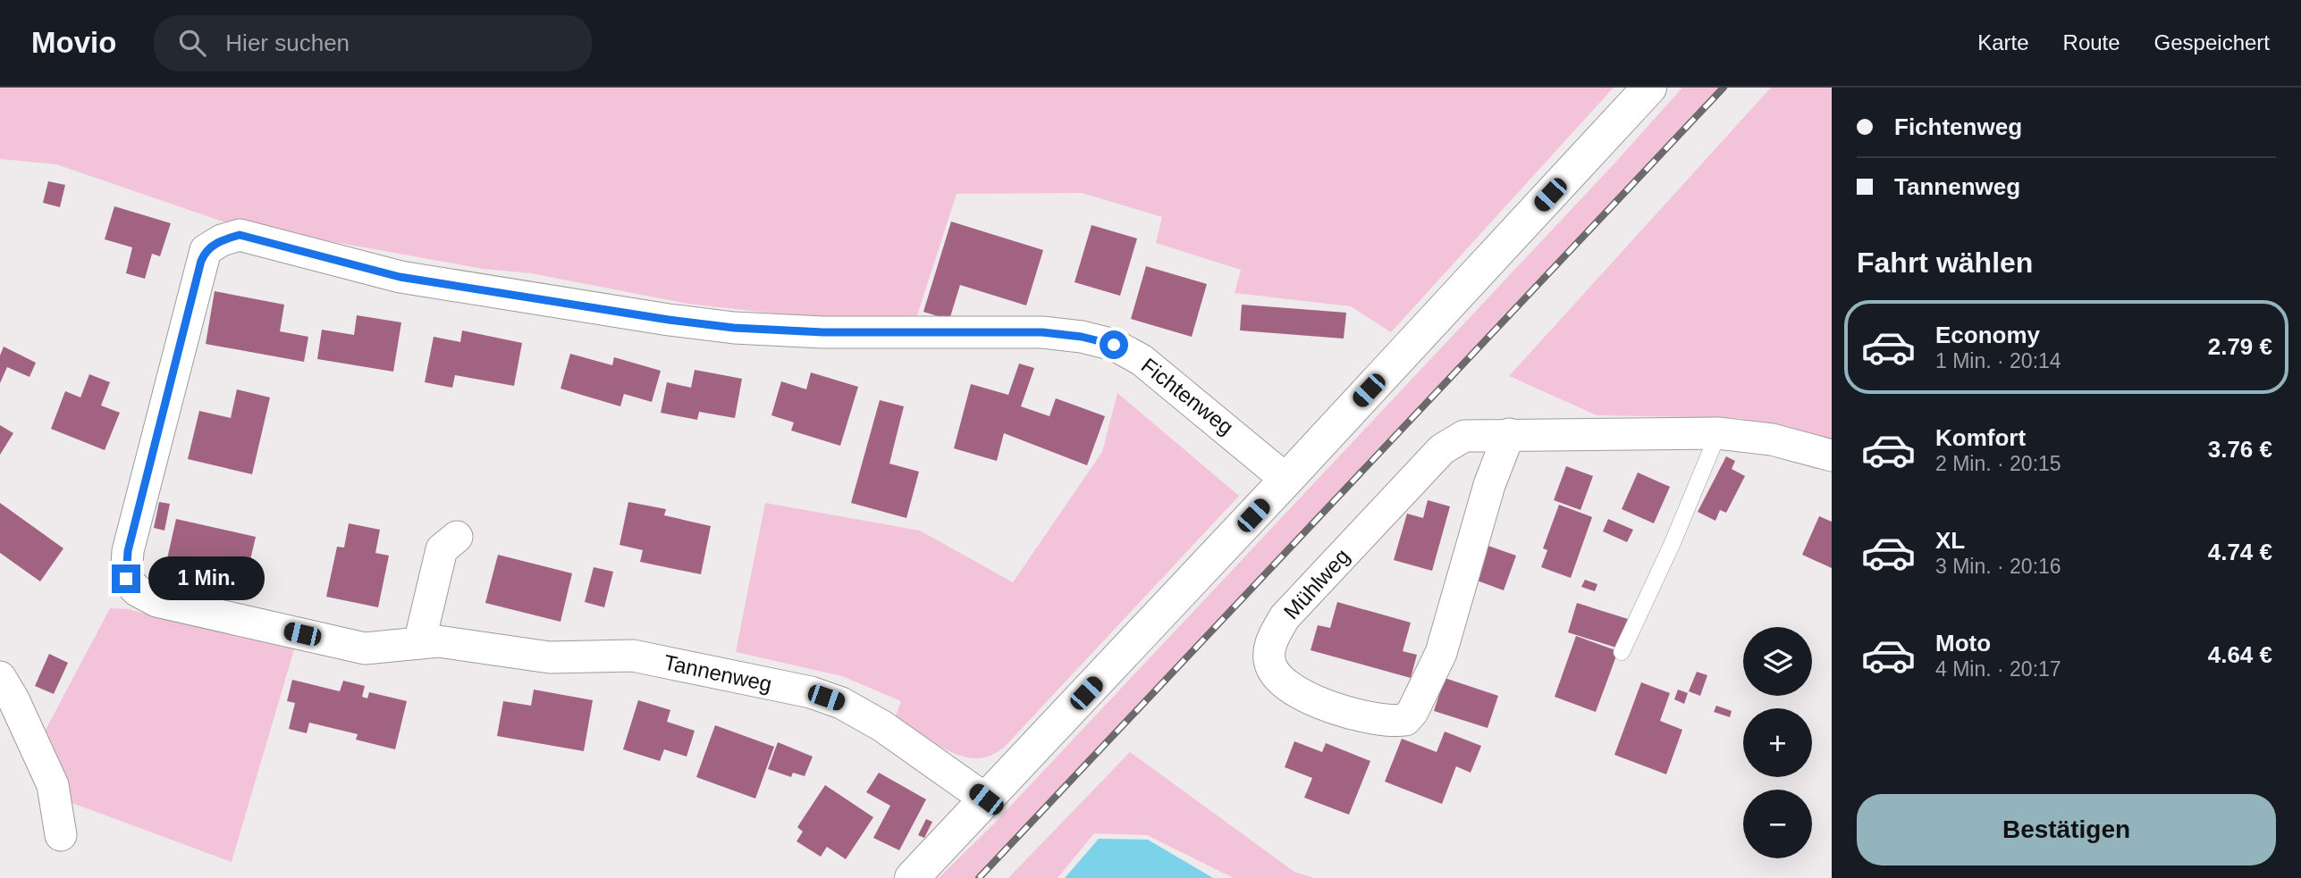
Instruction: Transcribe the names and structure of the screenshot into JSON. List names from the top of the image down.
{
  "streets": {
    "street": ["Fichtenweg", "Mühlweg", "Tannenweg"]
  },
  "crossings": [
    ["Fichtenweg", "Tannenweg"]
  ],
  "page": {
    "header": "Movio",
    "search": "Hier suchen",
    "nav": ["Karte", "Route", "Gespeichert"],
    "banner": ["Fichtenweg", "Tannenweg"],
    "heading": "Fahrt wählen",
    "list": [
      {
        "name": "Economy",
        "note": "1 Min. · 20:14",
        "value": "2.79 €"
      },
      {
        "name": "Komfort",
        "note": "2 Min. · 20:15",
        "value": "3.76 €"
      },
      {
        "name": "XL",
        "note": "3 Min. · 20:16",
        "value": "4.74 €"
      },
      {
        "name": "Moto",
        "note": "4 Min. · 20:17",
        "value": "4.64 €"
      }
    ],
    "bubble": "1 Min.",
    "map_buttons": ["+", "−"],
    "buttons": "Bestätigen"
  }
}
